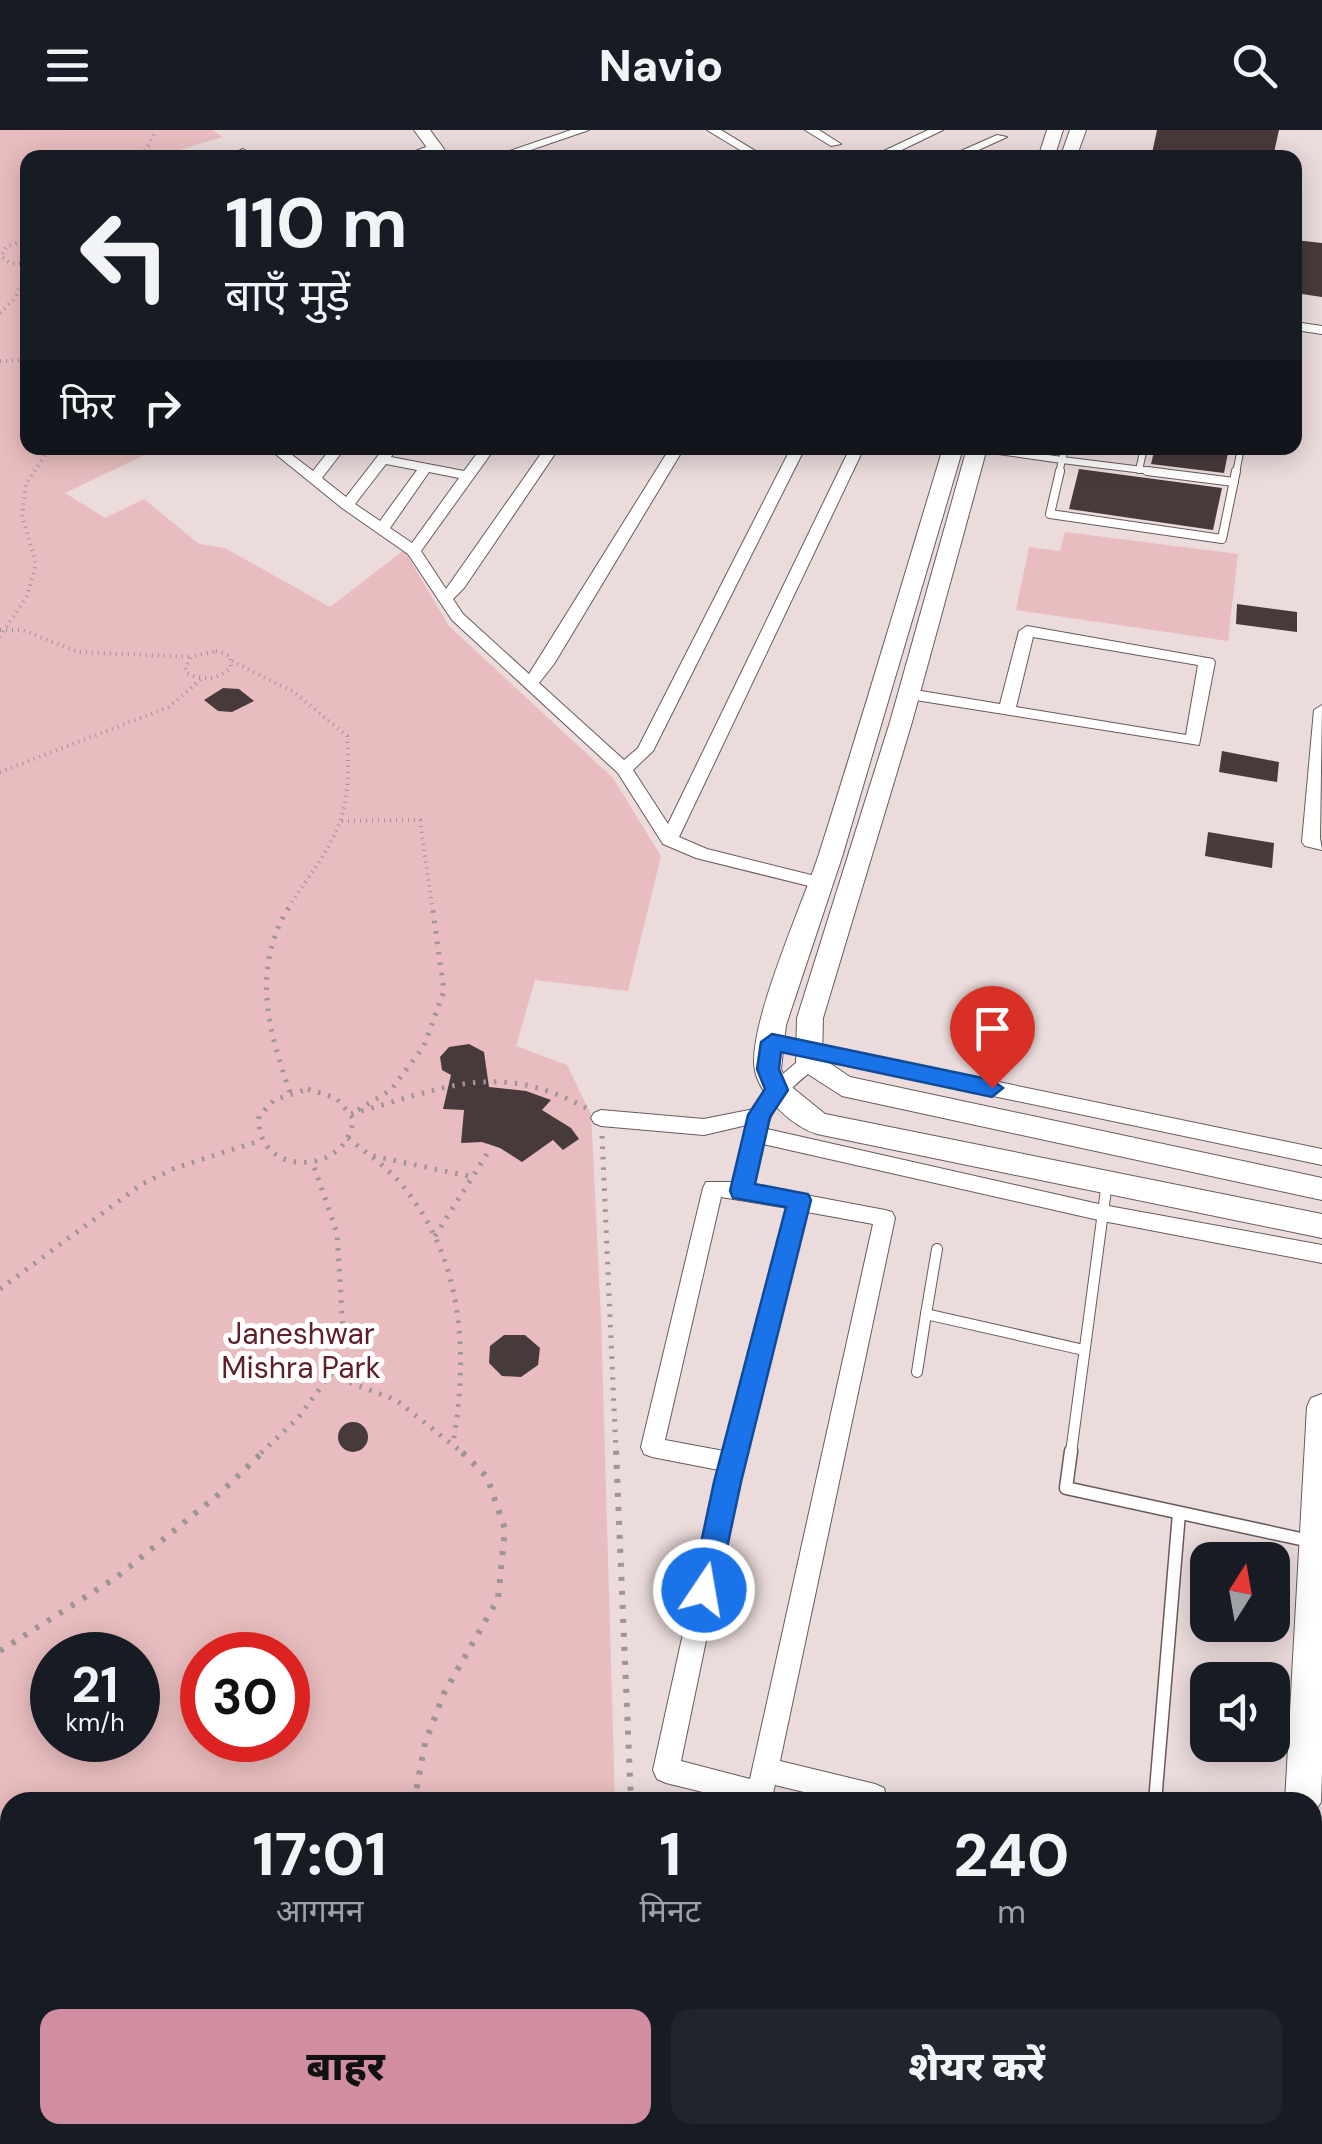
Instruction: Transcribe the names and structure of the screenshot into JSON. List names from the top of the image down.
{
  "parks": ["Janeshwar Mishra Park"],
  "north": "top",
  "page": {
    "header": "Navio",
    "turn": ["110 m", "बाएँ मुड़ें"],
    "then": "फिर",
    "speed": "21 km/h",
    "limit": "30",
    "eta": [
      "17:01",
      "आगमन",
      "1",
      "मिनट",
      "240",
      "m"
    ],
    "buttons": ["बाहर", "शेयर करें"]
  }
}
